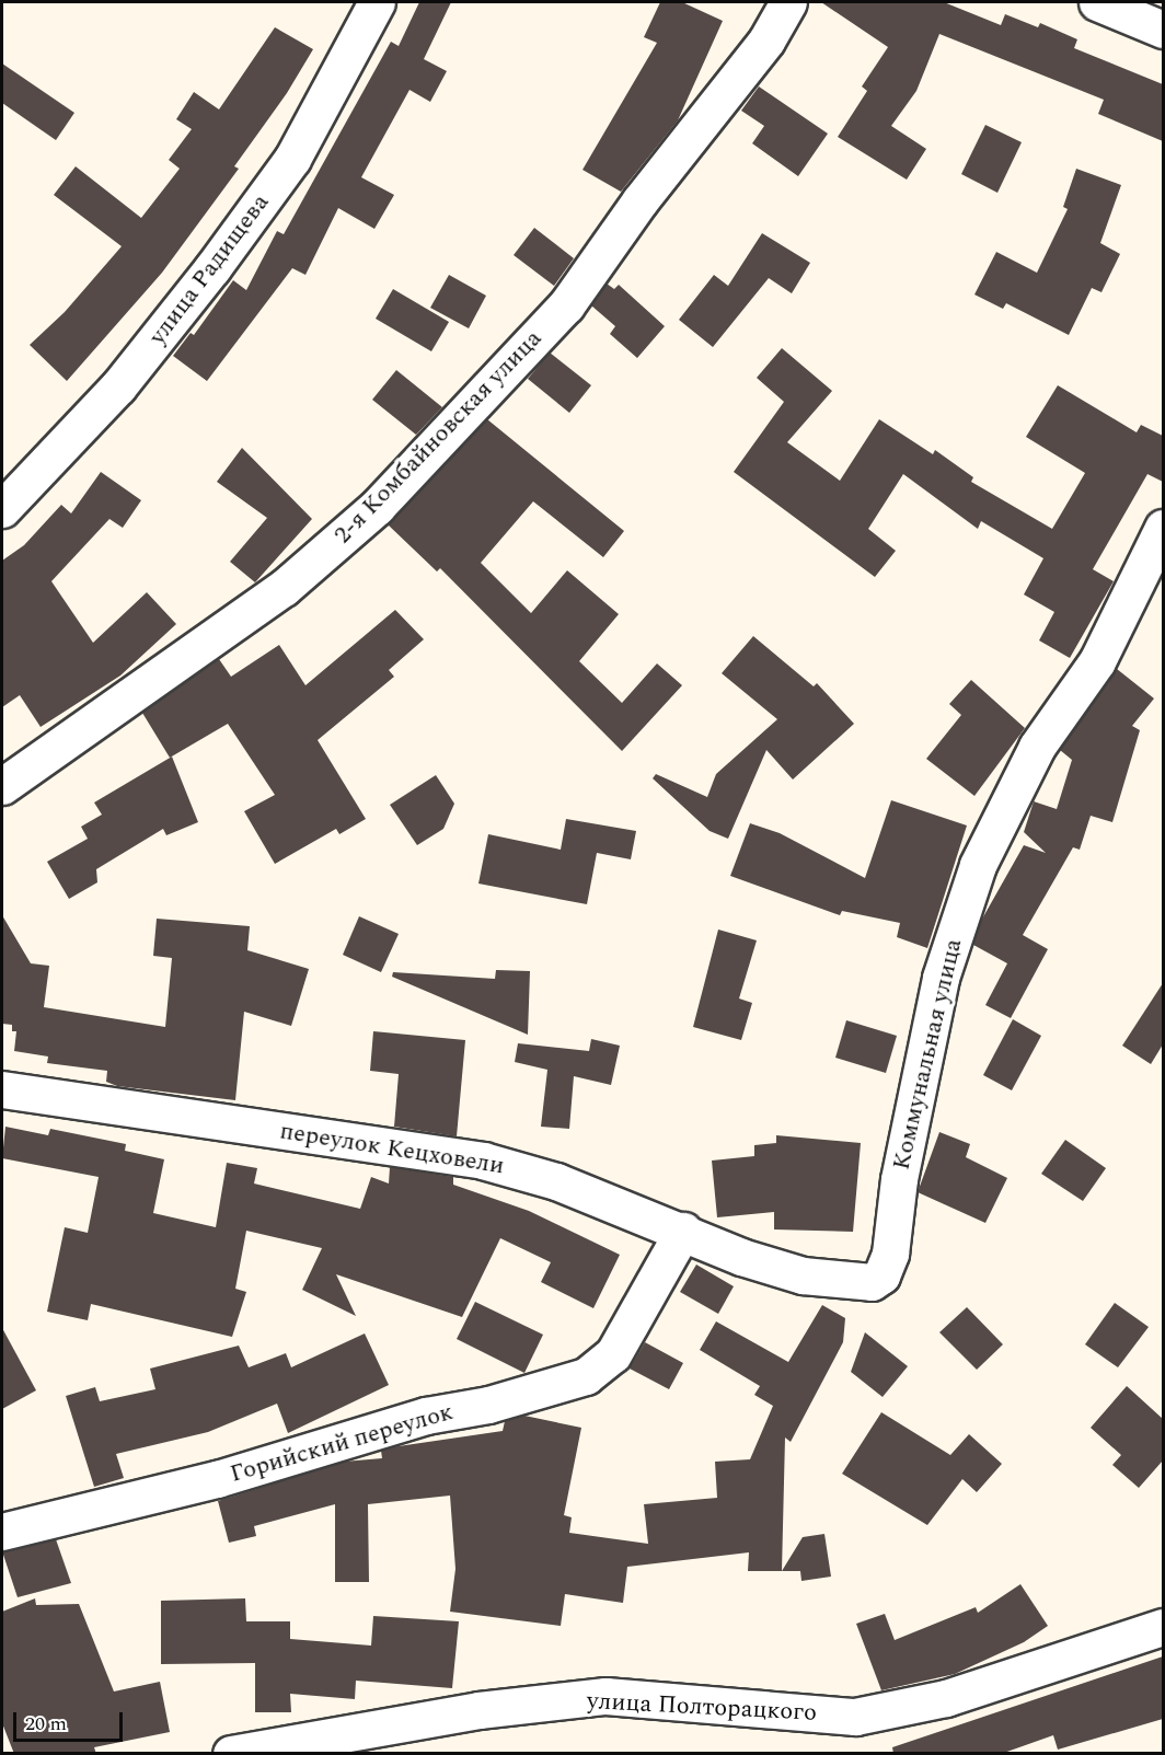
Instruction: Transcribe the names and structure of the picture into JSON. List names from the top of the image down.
{
  "streets": {
    "street": [
      "улица Радищева",
      "2-я Комбайновская улица",
      "Коммунальная улица",
      "переулок Кецховели",
      "Горийский переулок",
      "улица Полторацкого"
    ]
  },
  "crossings": [
    ["Коммунальная улица", "переулок Кецховели"],
    ["переулок Кецховели", "Горийский переулок"]
  ],
  "scale_bar": "20 m"
}
